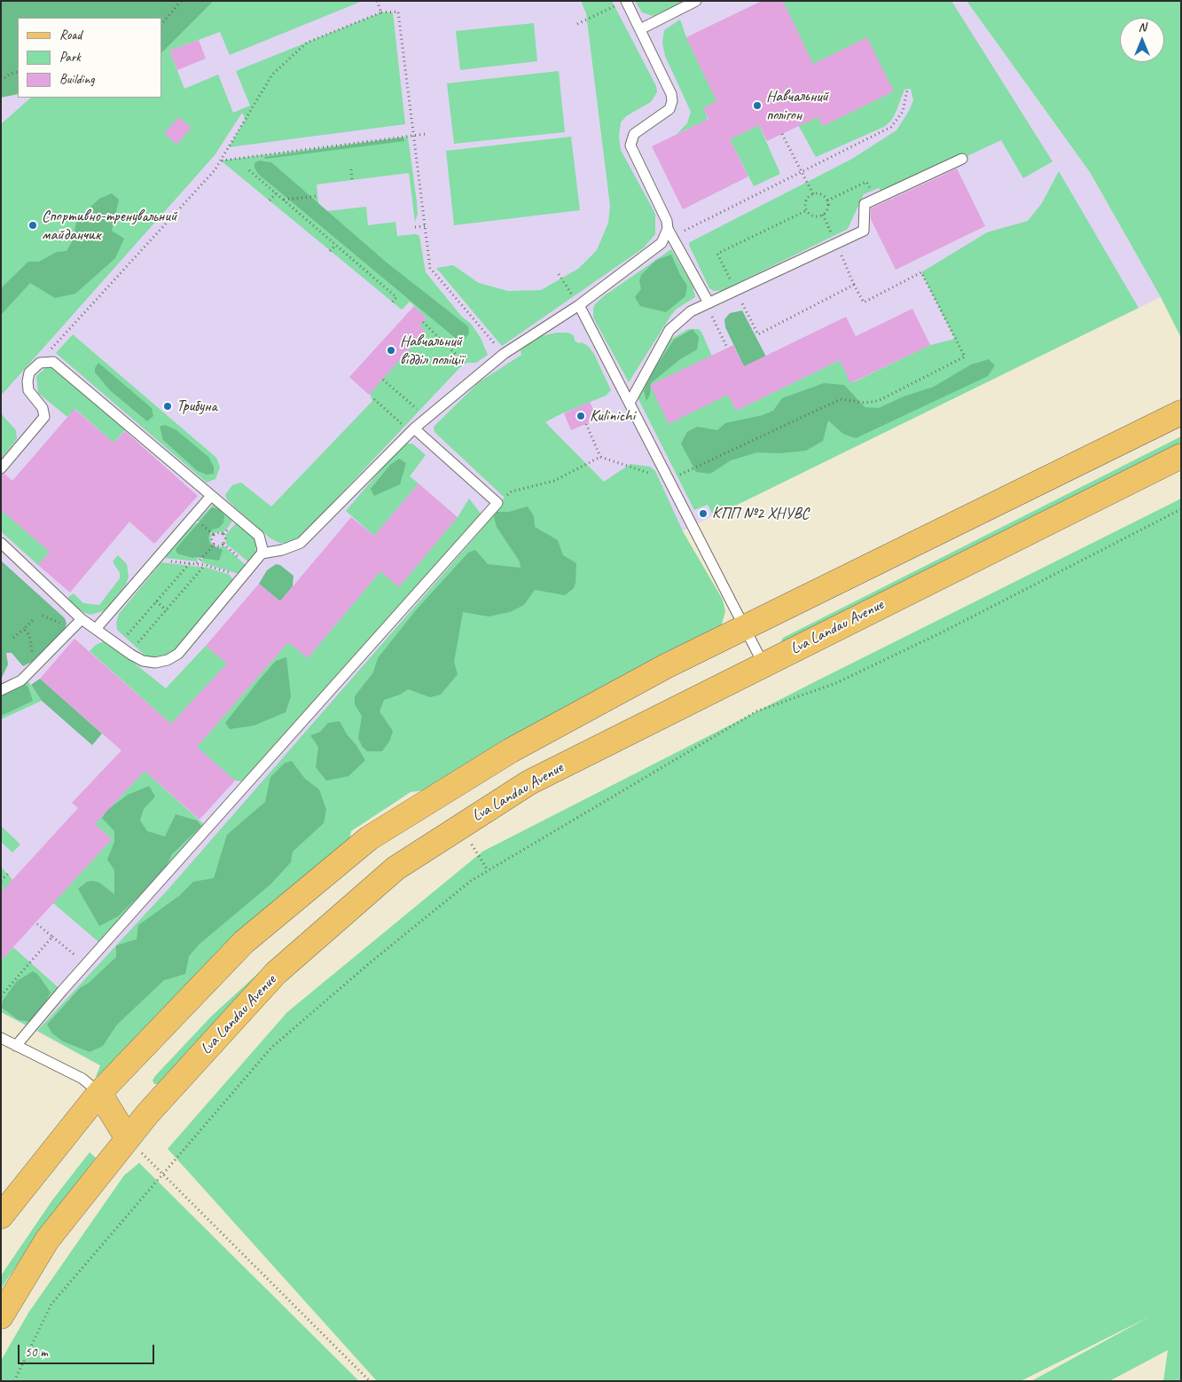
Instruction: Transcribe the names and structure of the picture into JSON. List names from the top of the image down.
{
  "streets": {
    "main road": ["Lva Landau Avenue"]
  },
  "places": [
    "Навчальний полігон",
    "Спортивно-тренувальний майданчик",
    "Навчальний відділ поліції",
    "Трибуна",
    "Kulinichi",
    "КПП №2 ХНУВС"
  ],
  "legend": ["Road", "Park", "Building"],
  "scale_bar": "50 m",
  "north": "top"
}
